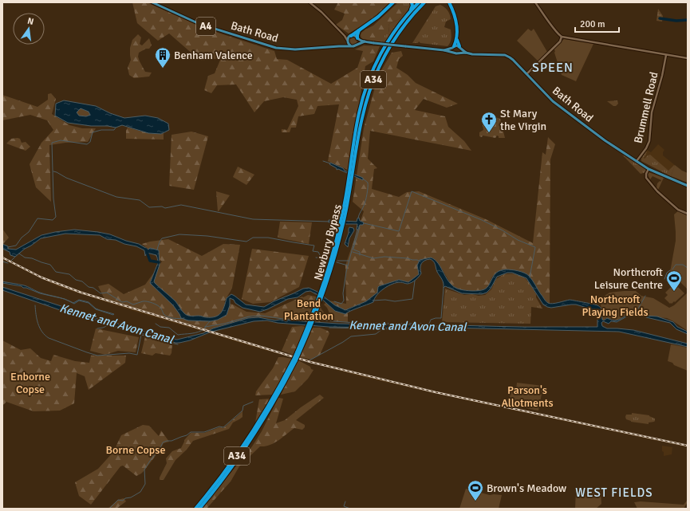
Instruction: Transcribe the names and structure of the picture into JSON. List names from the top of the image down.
{
  "streets": {
    "highway": ["A34", "Newbury Bypass"],
    "main road": ["A4", "Bath Road"],
    "street": ["Brummell Road"]
  },
  "crossings": [
    ["Bath Road", "Brummell Road"]
  ],
  "districts": ["SPEEN", "WEST FIELDS"],
  "water": ["Kennet and Avon Canal"],
  "parks": [
    "Northcroft Playing Fields",
    "Bend Plantation",
    "Enborne Copse",
    "Parson's Allotments",
    "Borne Copse"
  ],
  "places": {
    "building": ["Benham Valence"],
    "church": ["St Mary the Virgin"],
    "sports": ["Northcroft Leisure Centre", "Brown's Meadow"]
  },
  "scale_bar": "200 m",
  "north": "top"
}
